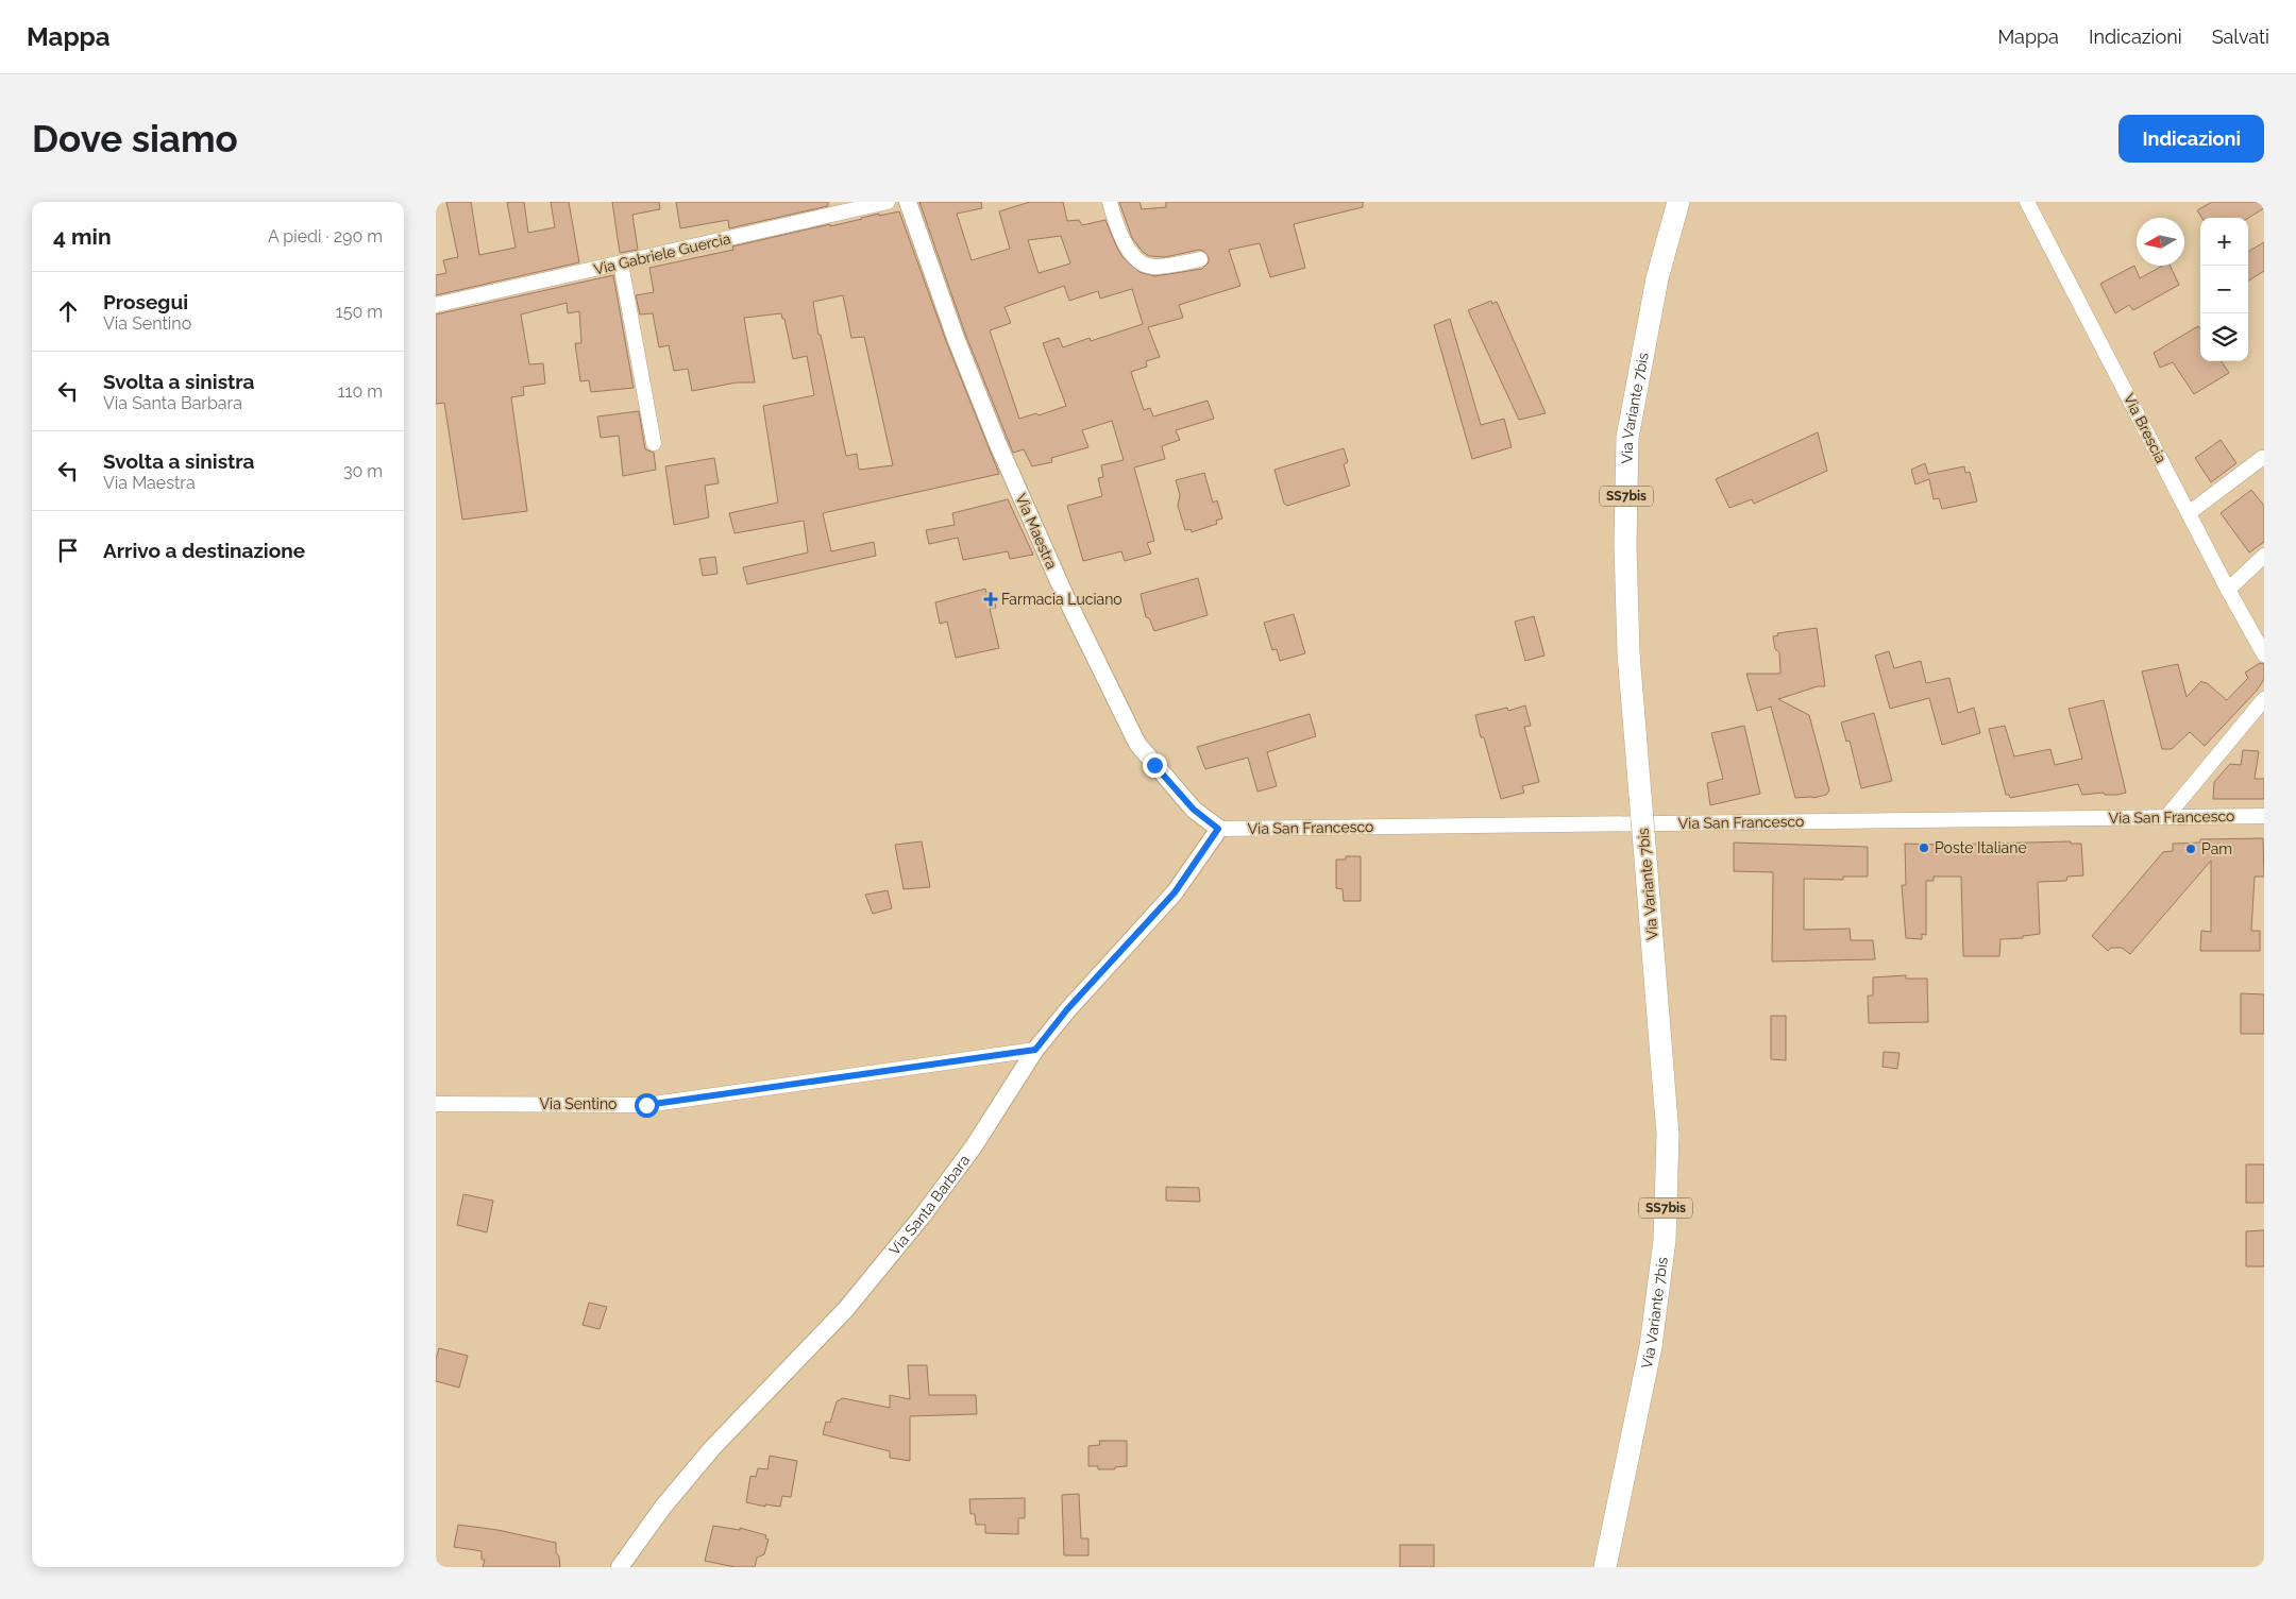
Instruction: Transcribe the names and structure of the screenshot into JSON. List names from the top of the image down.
{
  "streets": {
    "main road": ["Via Variante 7bis", "SS7bis"],
    "street": [
      "Via Gabriele Guercia",
      "Via Brescia",
      "Via Maestra",
      "Via San Francesco",
      "Via Sentino",
      "Via Santa Barbara"
    ]
  },
  "crossings": [
    ["Via Maestra", "Via San Francesco"],
    ["Via Maestra", "Via Santa Barbara"],
    ["Via San Francesco", "Via Santa Barbara"],
    ["Via Sentino", "Via Santa Barbara"]
  ],
  "places": {
    "health": ["Farmacia Luciano"],
    "other": ["Poste Italiane", "Pam"]
  },
  "north": "left",
  "page": {
    "header": "Mappa",
    "nav": ["Mappa", "Indicazioni", "Salvati"],
    "buttons": "Indicazioni",
    "title": "Dove siamo",
    "heading": ["4 min", "A piedi · 290 m"],
    "map_buttons": ["+", "−"],
    "list": [
      ["Prosegui", "Via Sentino", "150 m"],
      ["Svolta a sinistra", "Via Santa Barbara", "110 m"],
      ["Svolta a sinistra", "Via Maestra", "30 m"],
      "Arrivo a destinazione"
    ]
  }
}
